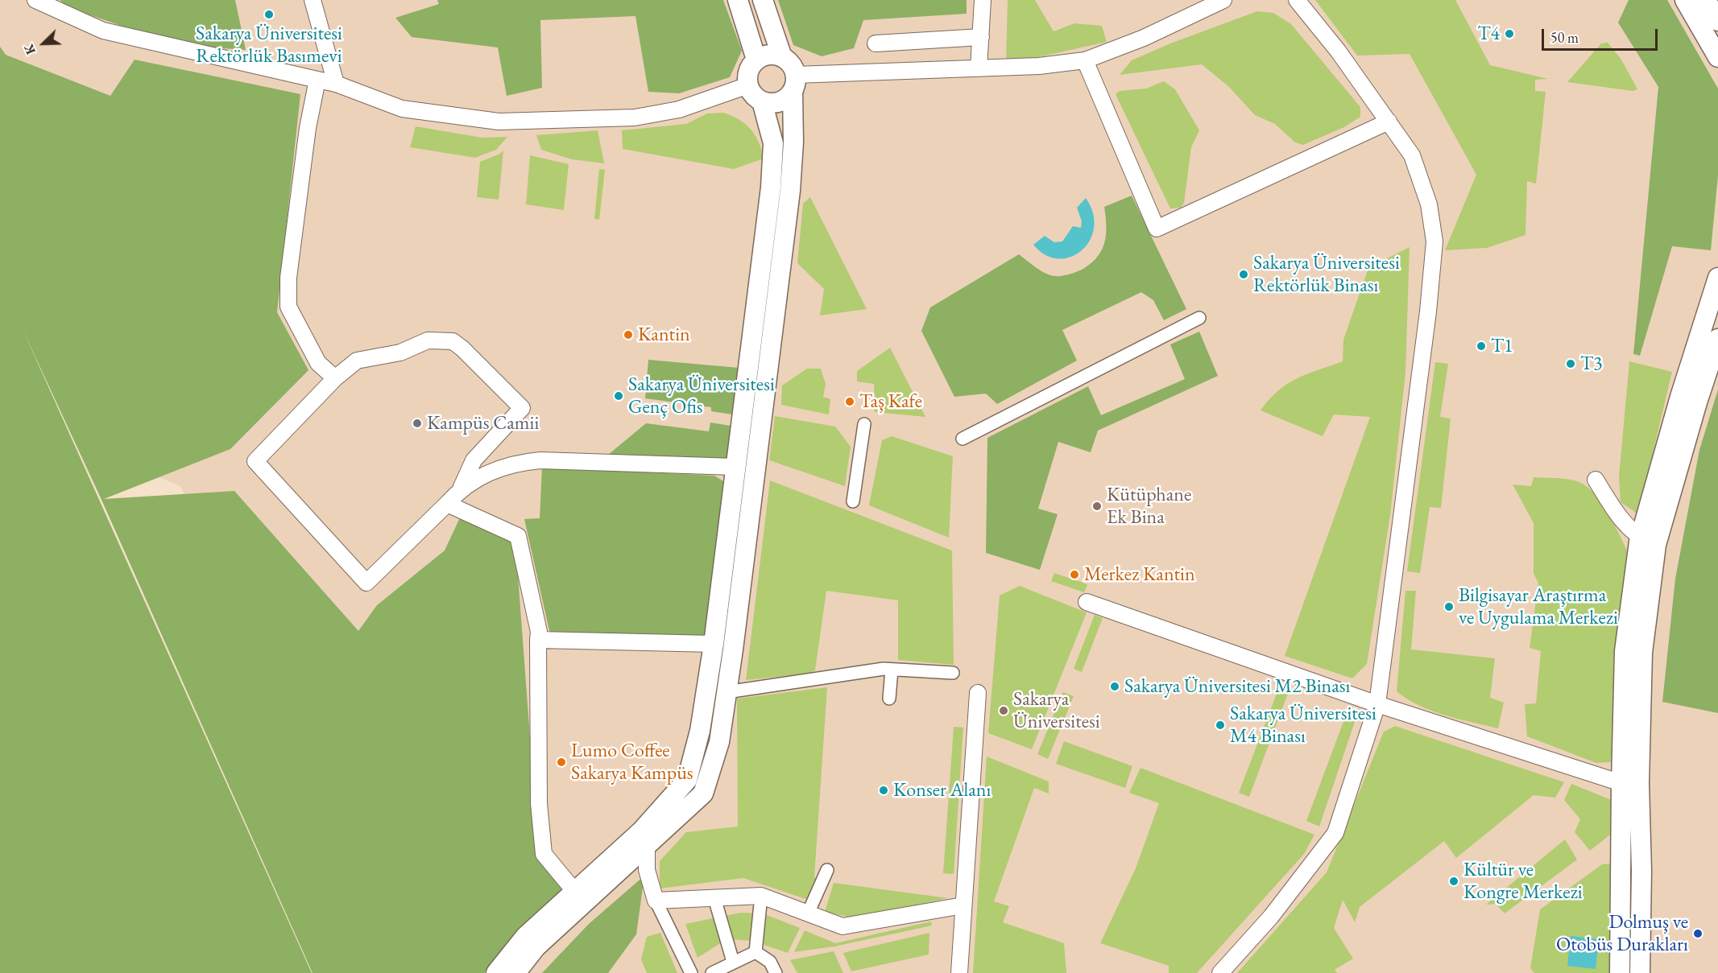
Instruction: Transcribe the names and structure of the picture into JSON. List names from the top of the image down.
{
  "places": [
    "Sakarya Üniversitesi Rektörlük Basımevi",
    "T4",
    "Sakarya Üniversitesi Rektörlük Binası",
    "Kantin",
    "T1",
    "T3",
    "Sakarya Üniversitesi Genç Ofis",
    "Taş Kafe",
    "Kampüs Camii",
    "Kütüphane Ek Bina",
    "Merkez Kantin",
    "Bilgisayar Araştırma ve Uygulama Merkezi",
    "Sakarya Üniversitesi M2 Binası",
    "Sakarya Üniversitesi",
    "Sakarya Üniversitesi M4 Binası",
    "Lumo Coffee Sakarya Kampüs",
    "Konser Alanı",
    "Kültür ve Kongre Merkezi",
    "Dolmuş ve Otobüs Durakları"
  ],
  "scale_bar": "50 m",
  "north": "bottom left"
}
